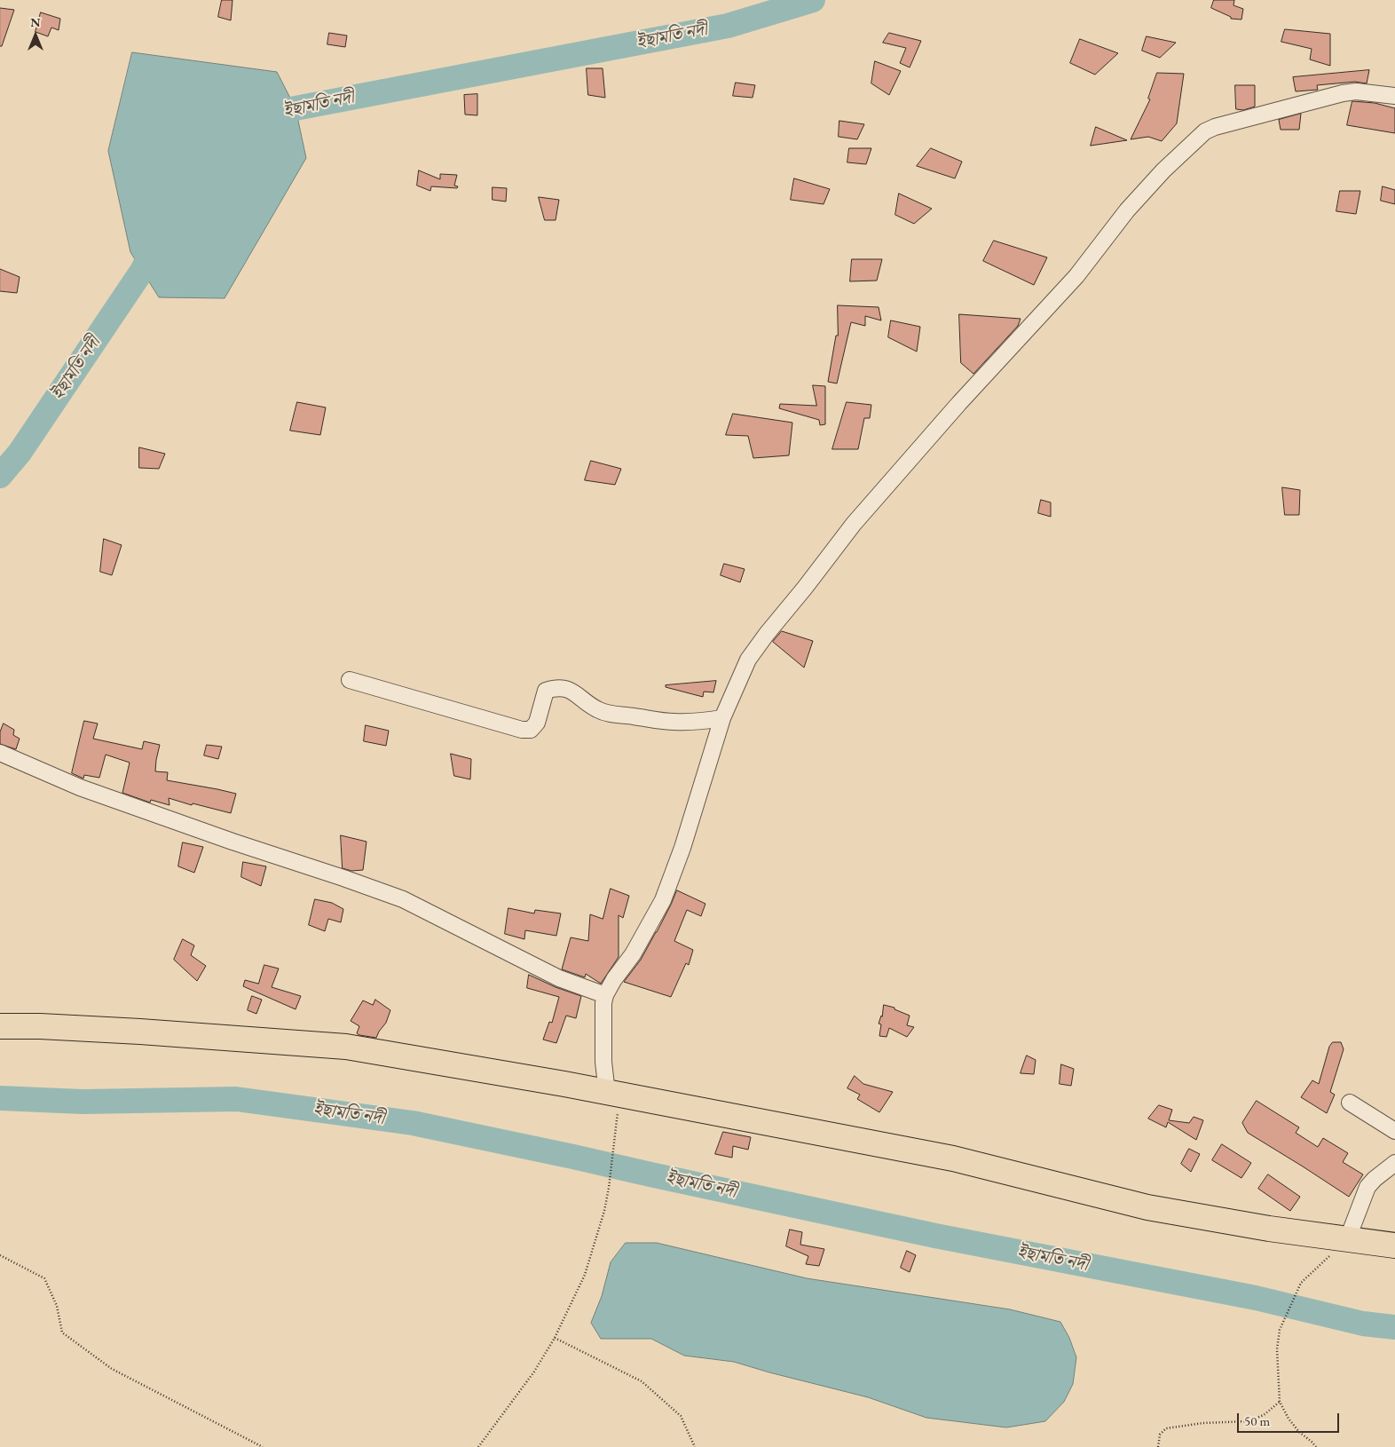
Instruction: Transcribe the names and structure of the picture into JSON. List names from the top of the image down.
{
  "water": ["ইছামতি নদী"],
  "scale_bar": "50 m",
  "north": "top"
}
